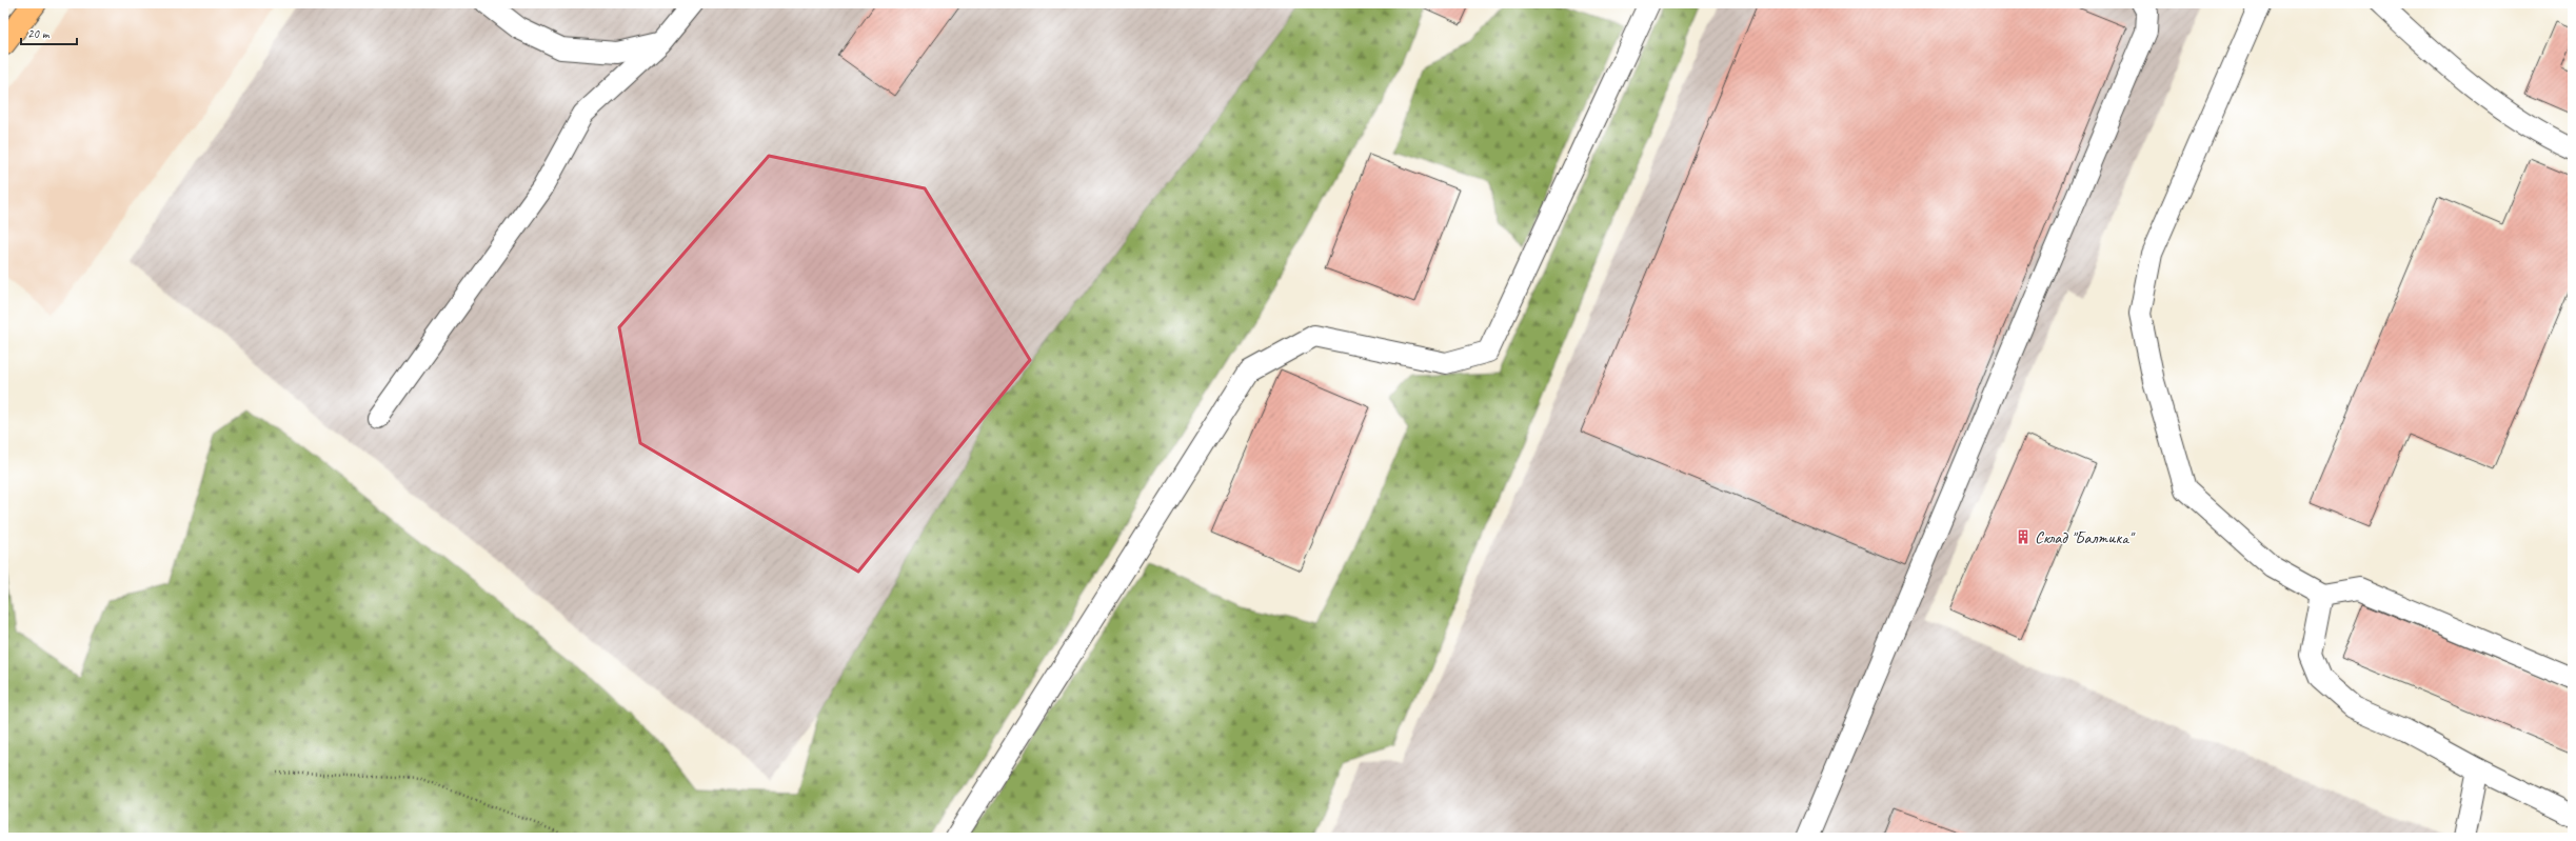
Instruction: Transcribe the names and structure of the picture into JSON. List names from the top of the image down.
{
  "places": {
    "building": ["Склад \"Балтика\""]
  },
  "scale_bar": "20 m"
}
